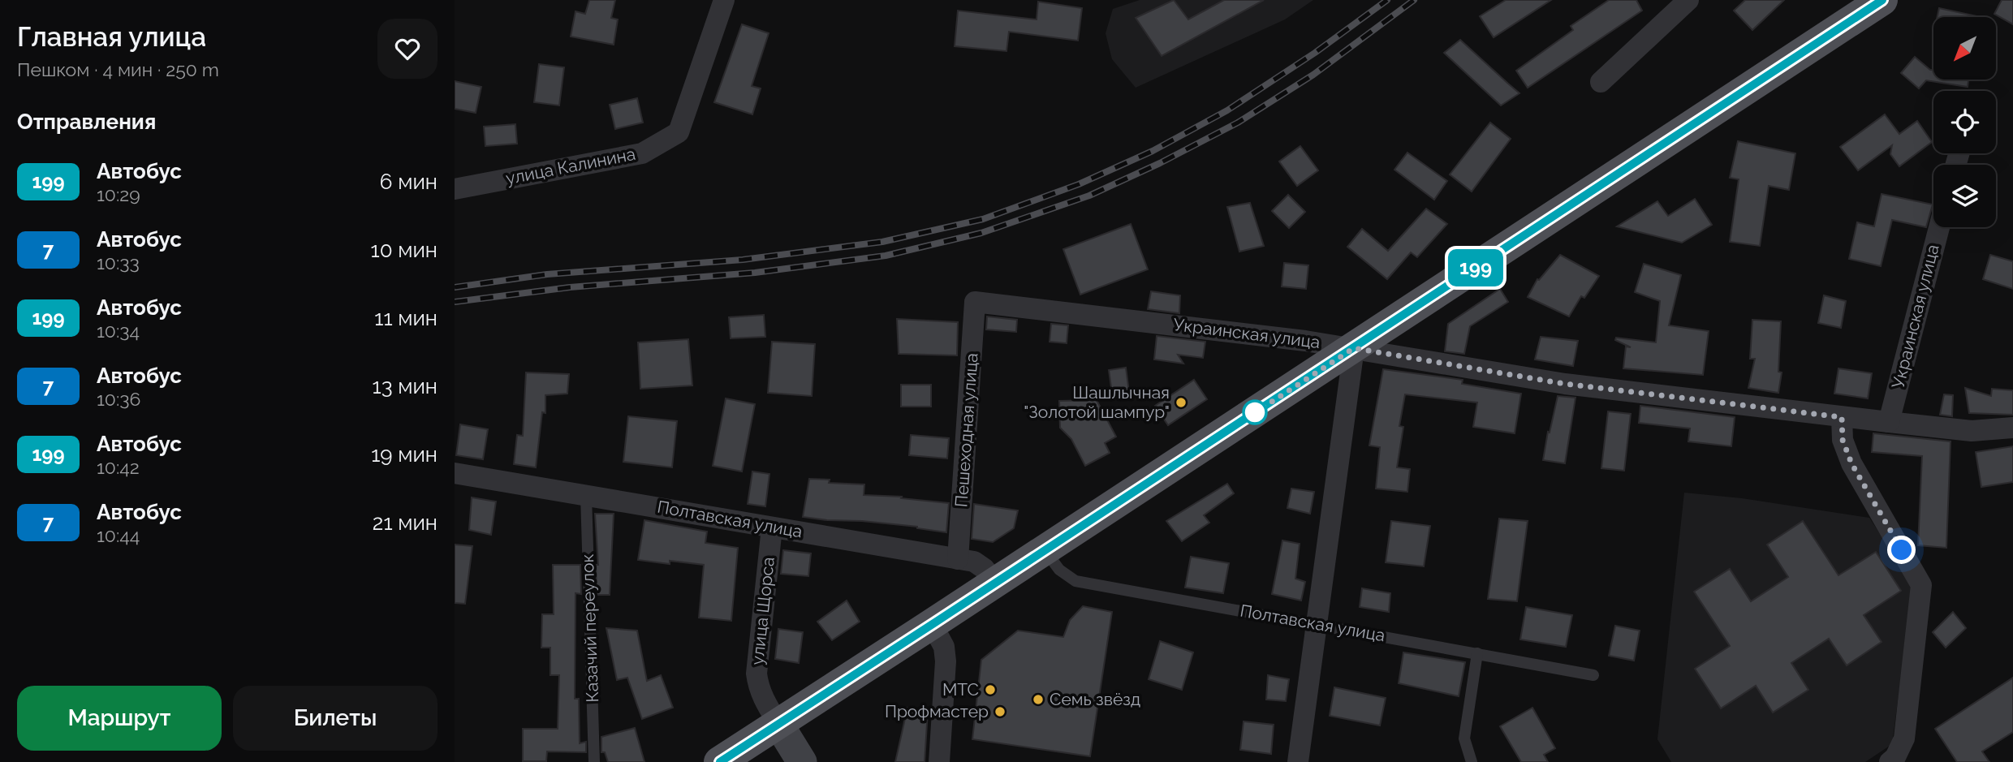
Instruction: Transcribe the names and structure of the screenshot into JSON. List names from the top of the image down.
{
  "streets": {
    "street": [
      "улица Калинина",
      "Украинская улица",
      "Пешеходная улица",
      "Полтавская улица",
      "улица Щорса"
    ],
    "lane": ["Казачий переулок"]
  },
  "crossings": [
    ["Украинская улица", "Пешеходная улица"],
    ["Пешеходная улица", "Полтавская улица"],
    ["Полтавская улица", "улица Щорса"],
    ["Полтавская улица", "Казачий переулок"]
  ],
  "places": [
    "Шашлычная \"Золотой шампур\"",
    "МТС",
    "Семь звёзд",
    "Профмастер"
  ],
  "lines": ["bus line 199"],
  "north": "bottom left",
  "page": {
    "heading": [
      ["Главная улица", "Пешком · 4 мин · 250 m"],
      "Отправления"
    ],
    "on_map": "199",
    "list": [
      {
        "mark": "199",
        "name": "Автобус",
        "note": "10:29",
        "value": "6 мин"
      },
      {
        "mark": "7",
        "name": "Автобус",
        "note": "10:33",
        "value": "10 мин"
      },
      {
        "mark": "199",
        "name": "Автобус",
        "note": "10:34",
        "value": "11 мин"
      },
      {
        "mark": "7",
        "name": "Автобус",
        "note": "10:36",
        "value": "13 мин"
      },
      {
        "mark": "199",
        "name": "Автобус",
        "note": "10:42",
        "value": "19 мин"
      },
      {
        "mark": "7",
        "name": "Автобус",
        "note": "10:44",
        "value": "21 мин"
      }
    ],
    "buttons": ["Маршрут", "Билеты"]
  }
}
